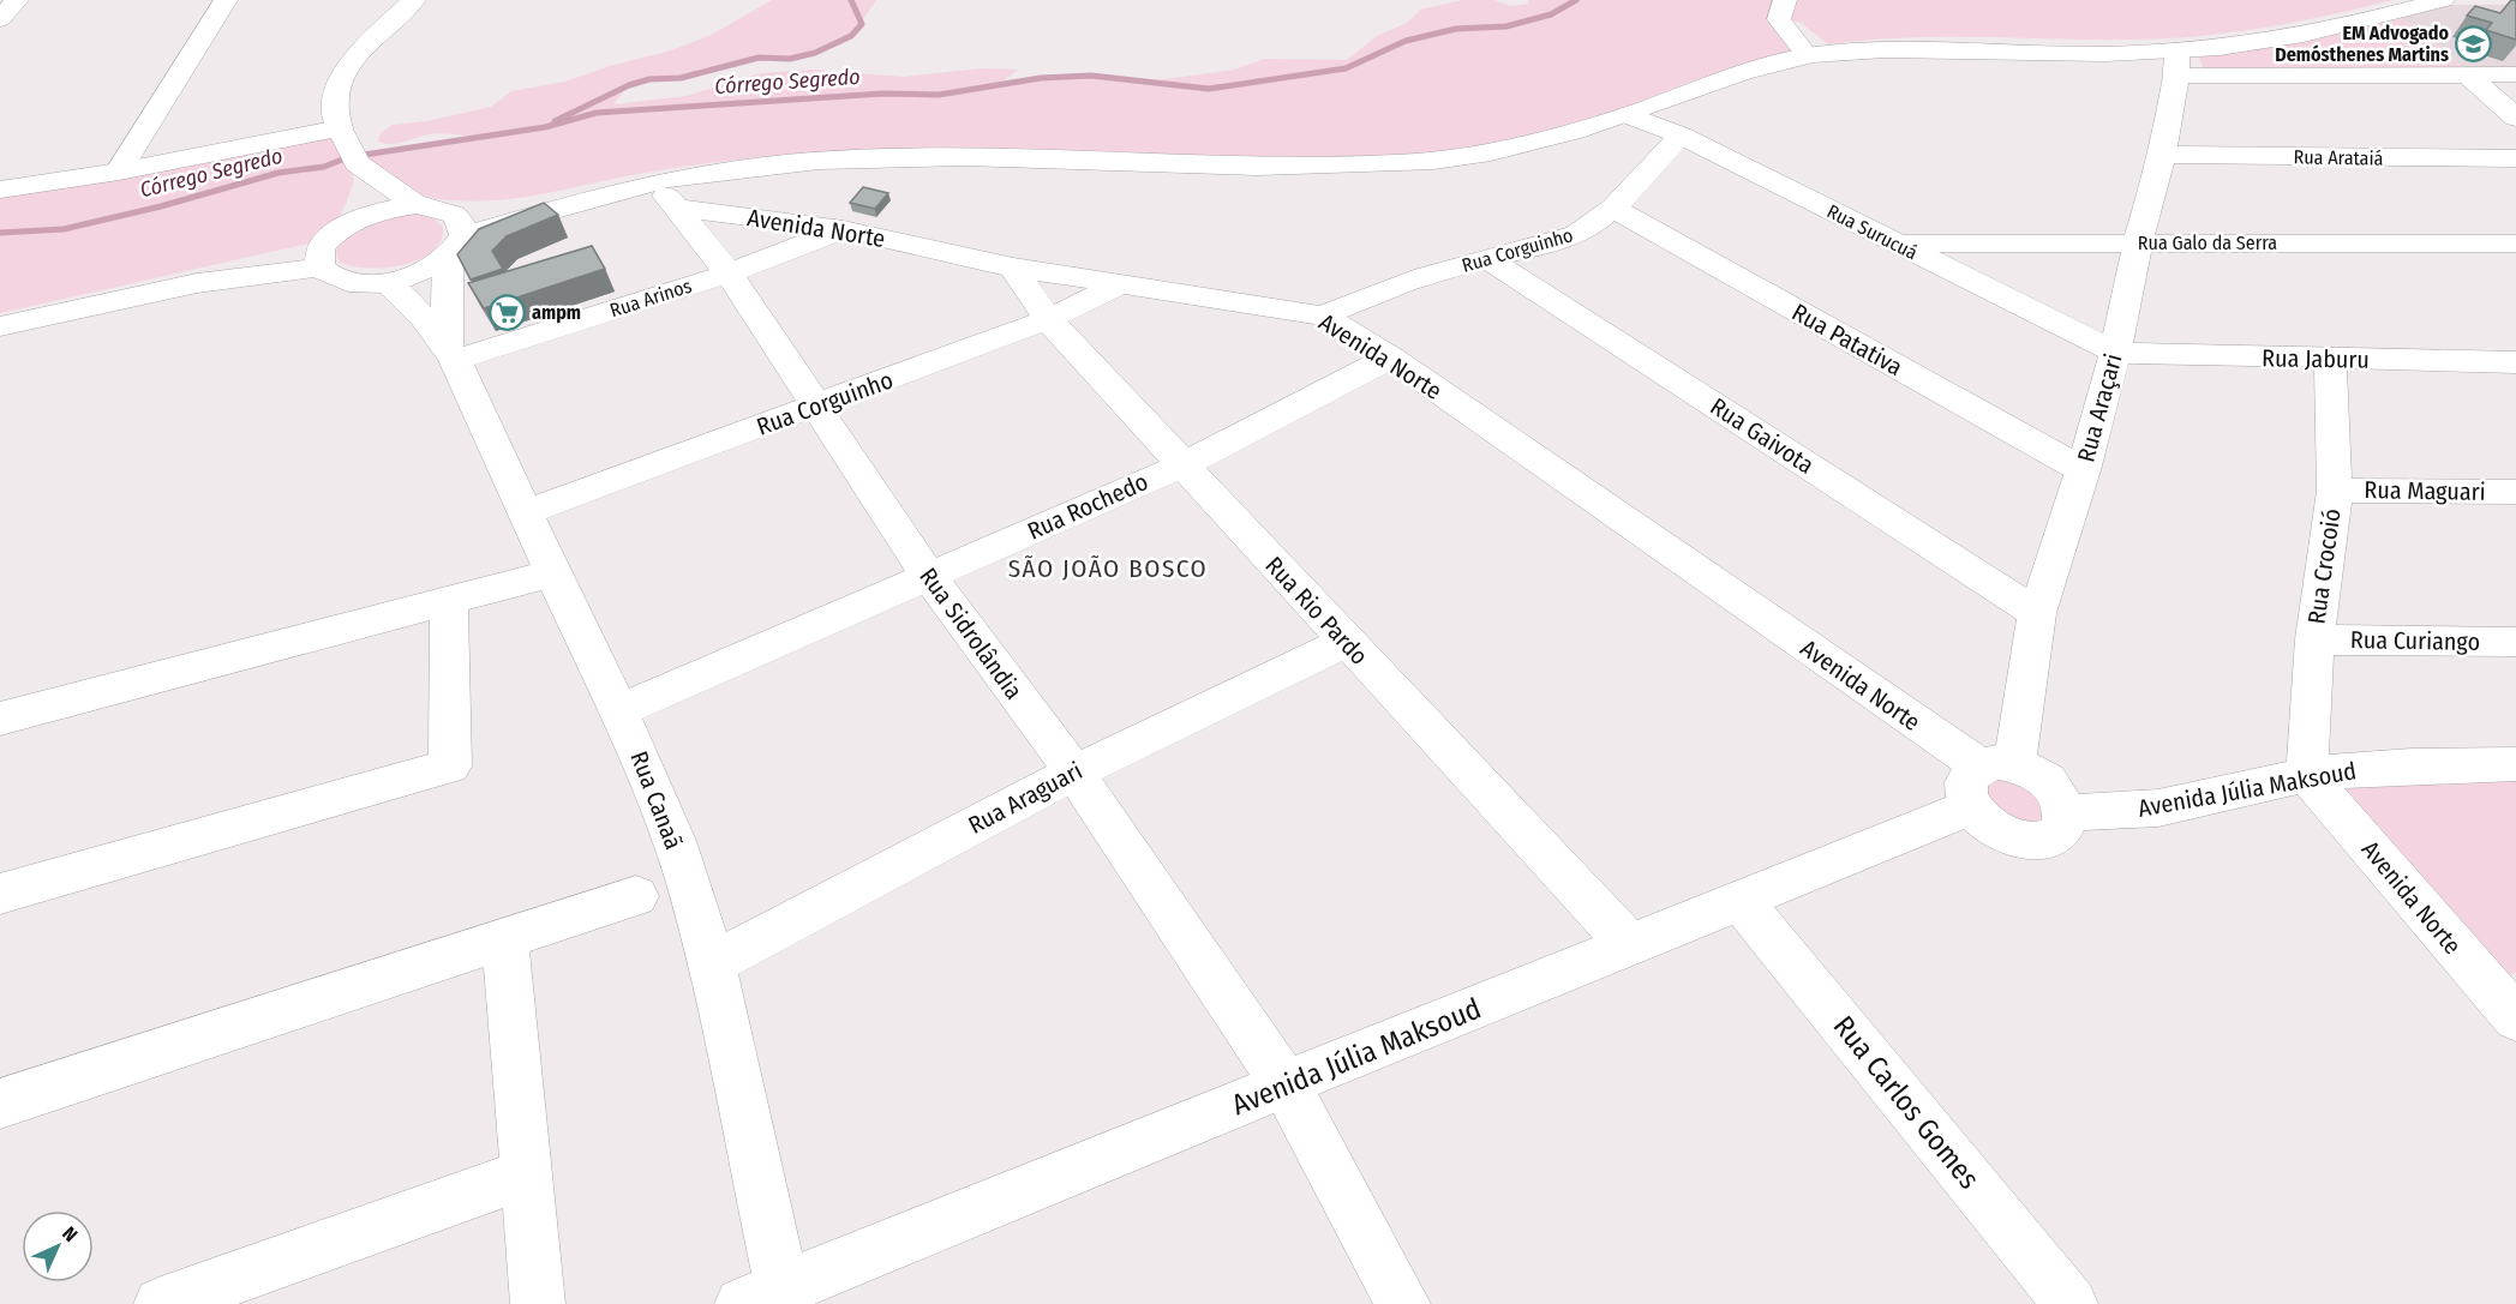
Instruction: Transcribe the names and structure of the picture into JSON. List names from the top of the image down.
{
  "streets": {
    "street": [
      "Rua Arataiá",
      "Avenida Norte",
      "Rua Surucuá",
      "Rua Galo da Serra",
      "Rua Corguinho",
      "Rua Arinos",
      "Rua Patativa",
      "Rua Jaburu",
      "Rua Araçari",
      "Rua Gaivota",
      "Rua Maguari",
      "Rua Rochedo",
      "Rua Crocoió",
      "Rua Rio Pardo",
      "Rua Sidrolândia",
      "Rua Curiango",
      "Avenida Júlia Maksoud",
      "Rua Araguari",
      "Rua Canaã",
      "Rua Carlos Gomes"
    ]
  },
  "crossings": [
    ["Rua Arataiá", "Rua Araçari"],
    ["Avenida Norte", "Rua Corguinho"],
    ["Avenida Norte", "Rua Arinos"],
    ["Avenida Norte", "Rua Araçari"],
    ["Avenida Norte", "Rua Rochedo"],
    ["Avenida Norte", "Rua Crocoió"],
    ["Avenida Norte", "Rua Rio Pardo"],
    ["Avenida Norte", "Rua Sidrolândia"],
    ["Avenida Norte", "Avenida Júlia Maksoud"],
    ["Rua Surucuá", "Rua Galo da Serra"],
    ["Rua Surucuá", "Rua Corguinho"],
    ["Rua Surucuá", "Rua Jaburu"],
    ["Rua Surucuá", "Rua Araçari"],
    ["Rua Galo da Serra", "Rua Araçari"],
    ["Rua Corguinho", "Rua Patativa"],
    ["Rua Corguinho", "Rua Gaivota"],
    ["Rua Corguinho", "Rua Rio Pardo"],
    ["Rua Corguinho", "Rua Sidrolândia"],
    ["Rua Corguinho", "Rua Canaã"],
    ["Rua Arinos", "Rua Sidrolândia"],
    ["Rua Arinos", "Rua Canaã"],
    ["Rua Patativa", "Rua Araçari"],
    ["Rua Jaburu", "Rua Araçari"],
    ["Rua Jaburu", "Rua Crocoió"],
    ["Rua Araçari", "Rua Gaivota"],
    ["Rua Araçari", "Avenida Júlia Maksoud"],
    ["Rua Maguari", "Rua Crocoió"],
    ["Rua Rochedo", "Rua Rio Pardo"],
    ["Rua Rochedo", "Rua Sidrolândia"],
    ["Rua Rochedo", "Rua Canaã"],
    ["Rua Crocoió", "Rua Curiango"],
    ["Rua Crocoió", "Avenida Júlia Maksoud"],
    ["Rua Rio Pardo", "Avenida Júlia Maksoud"],
    ["Rua Rio Pardo", "Rua Araguari"],
    ["Rua Sidrolândia", "Avenida Júlia Maksoud"],
    ["Rua Sidrolândia", "Rua Araguari"],
    ["Avenida Júlia Maksoud", "Rua Canaã"],
    ["Avenida Júlia Maksoud", "Rua Carlos Gomes"],
    ["Rua Araguari", "Rua Canaã"]
  ],
  "districts": ["SÃO JOÃO BOSCO"],
  "water": ["Córrego Segredo"],
  "places": {
    "school or university": ["EM Advogado Demósthenes Martins"],
    "supermarket": ["ampm"]
  },
  "north": "top right"
}
